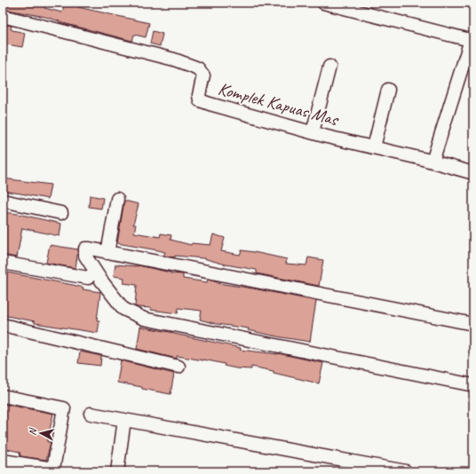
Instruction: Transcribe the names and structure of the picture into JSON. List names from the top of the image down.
{
  "streets": {
    "street": ["Komplek Kapuas Mas"]
  },
  "north": "left"
}
